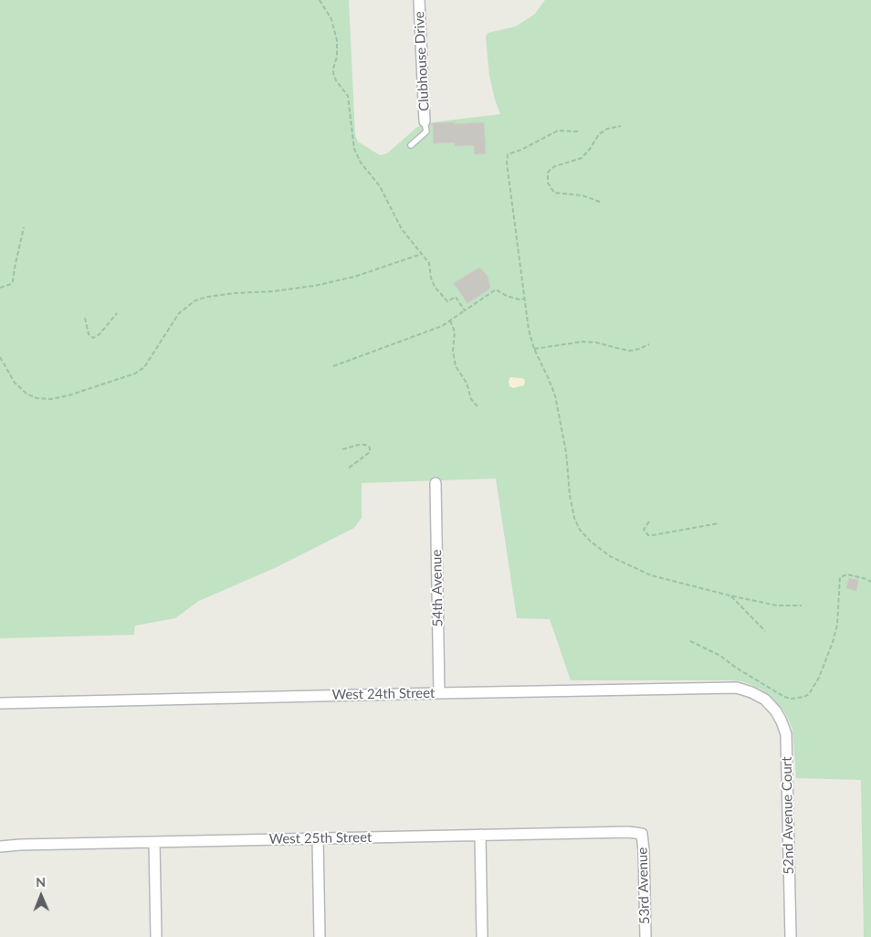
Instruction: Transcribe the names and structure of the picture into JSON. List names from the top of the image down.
{
  "streets": {
    "street": [
      "Clubhouse Drive",
      "54th Avenue",
      "West 24th Street",
      "52nd Avenue Court",
      "West 25th Street",
      "53rd Avenue"
    ]
  },
  "crossings": [
    ["54th Avenue", "West 24th Street"],
    ["West 24th Street", "52nd Avenue Court"],
    ["West 25th Street", "53rd Avenue"]
  ],
  "north": "top"
}
